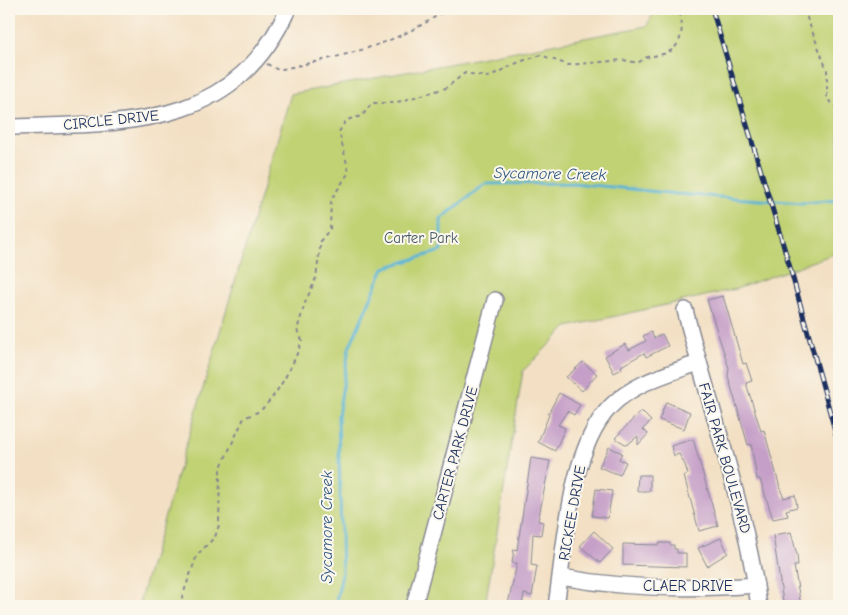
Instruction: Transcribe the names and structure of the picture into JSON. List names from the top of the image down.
{
  "streets": {
    "street": [
      "CIRCLE DRIVE",
      "CARTER PARK DRIVE",
      "FAIR PARK BOULEVARD",
      "RICKEE DRIVE",
      "CLAER DRIVE"
    ]
  },
  "crossings": [
    ["FAIR PARK BOULEVARD", "RICKEE DRIVE"],
    ["FAIR PARK BOULEVARD", "CLAER DRIVE"],
    ["RICKEE DRIVE", "CLAER DRIVE"]
  ],
  "water": ["Sycamore Creek"],
  "parks": ["Carter Park"]
}
